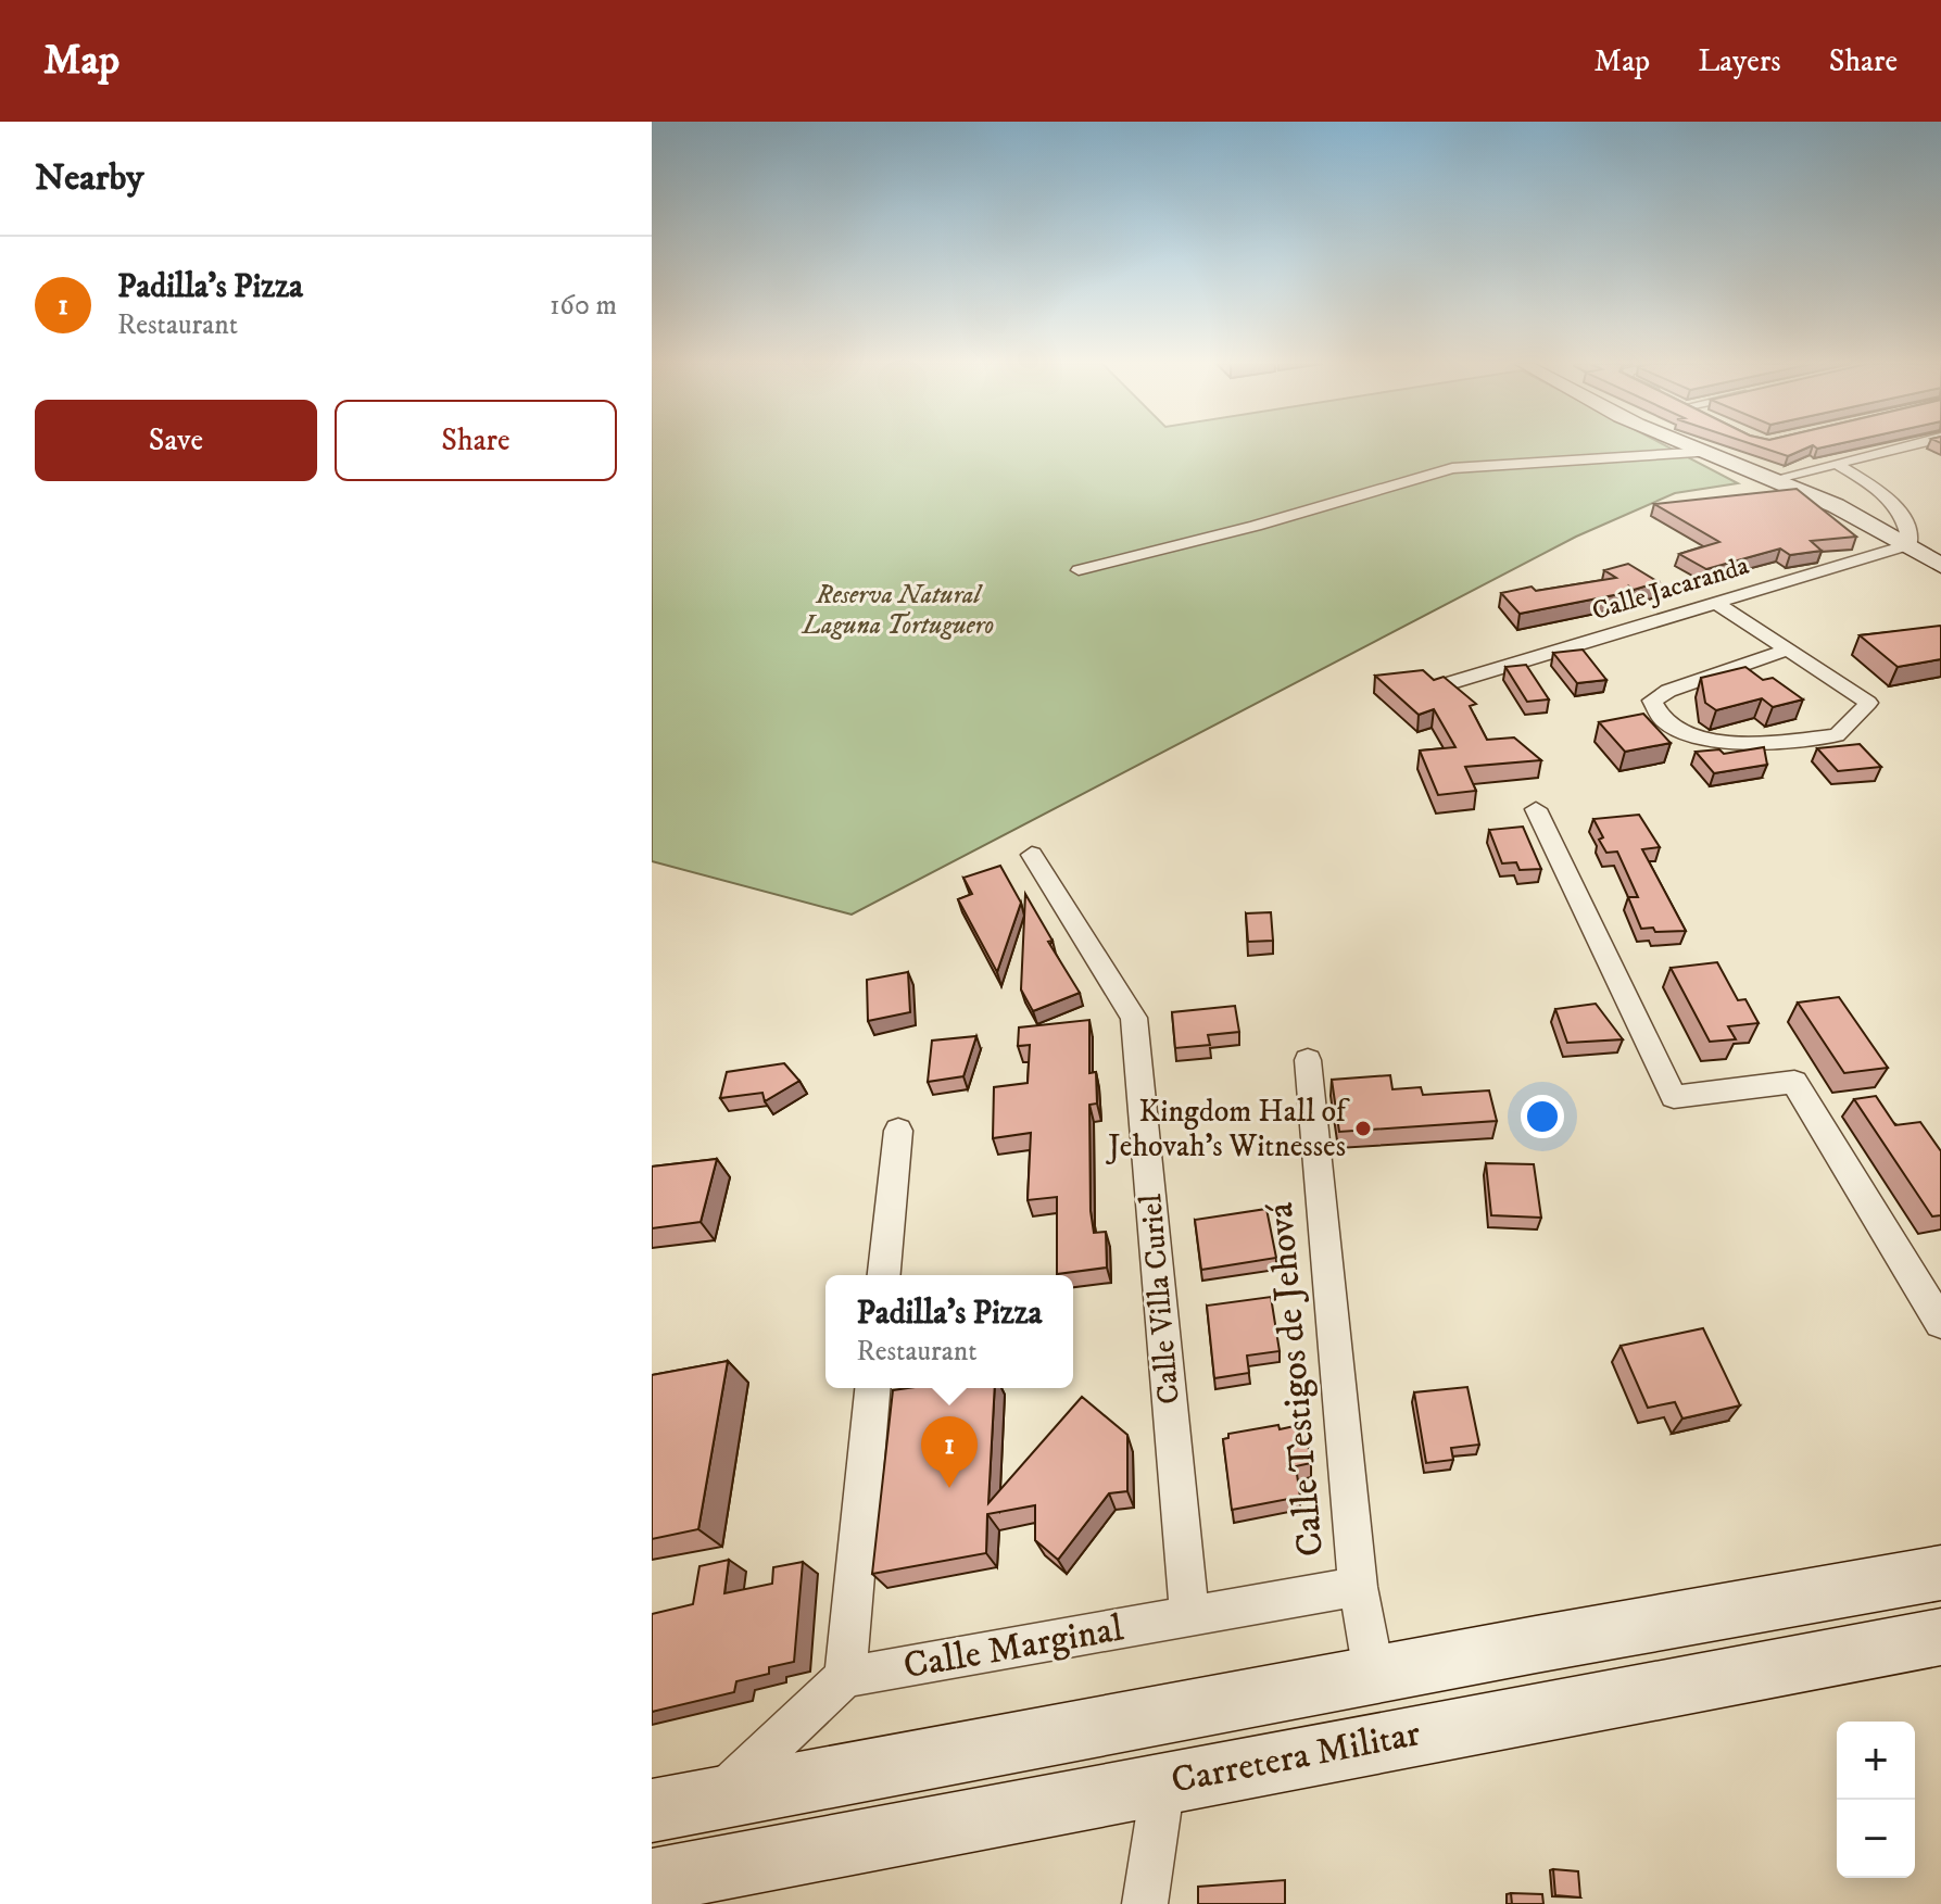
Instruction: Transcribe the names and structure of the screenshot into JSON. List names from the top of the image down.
{
  "streets": {
    "main road": ["Carretera Militar"],
    "street": [
      "Calle Jacaranda",
      "Calle Villa Curiel",
      "Calle Testigos de Jehová",
      "Calle Marginal"
    ]
  },
  "crossings": [
    ["Calle Villa Curiel", "Calle Marginal"],
    ["Calle Testigos de Jehová", "Calle Marginal"],
    ["Calle Testigos de Jehová", "Carretera Militar"]
  ],
  "parks": ["Reserva Natural Laguna Tortuguero"],
  "places": ["Kingdom Hall of Jehovah’s Witnesses"],
  "page": {
    "header": "Map",
    "nav": ["Map", "Layers", "Share"],
    "heading": "Nearby",
    "list": [
      {
        "mark": "1",
        "name": "Padilla's Pizza",
        "note": "Restaurant",
        "value": "160 m"
      }
    ],
    "buttons": ["Save", "Share"],
    "popup": ["Padilla's Pizza", "Restaurant"],
    "pins": "1",
    "map_buttons": ["+", "−"]
  }
}
